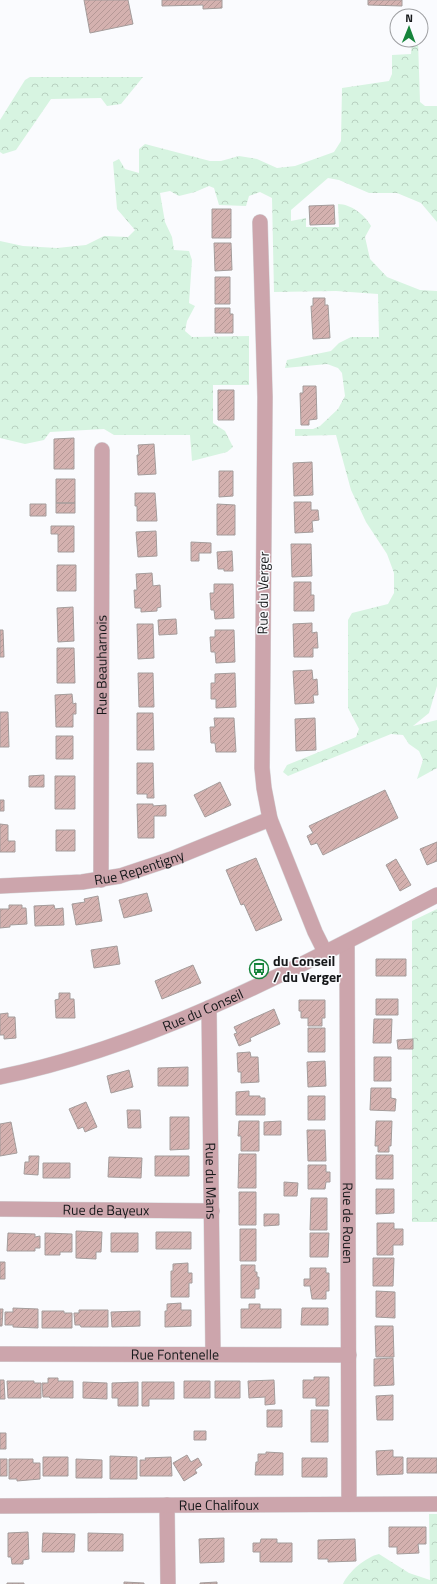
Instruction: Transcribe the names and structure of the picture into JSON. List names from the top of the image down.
{
  "streets": {
    "street": [
      "Rue du Verger",
      "Rue Beauharnois",
      "Rue Repentigny",
      "Rue du Conseil",
      "Rue du Mans",
      "Rue de Bayeux",
      "Rue de Rouen",
      "Rue Fontenelle",
      "Rue Chalifoux"
    ]
  },
  "crossings": [
    ["Rue du Verger", "Rue Repentigny"],
    ["Rue du Verger", "Rue du Conseil"],
    ["Rue Beauharnois", "Rue Repentigny"],
    ["Rue du Conseil", "Rue du Mans"],
    ["Rue du Conseil", "Rue de Rouen"],
    ["Rue du Mans", "Rue de Bayeux"],
    ["Rue du Mans", "Rue Fontenelle"],
    ["Rue de Rouen", "Rue Fontenelle"],
    ["Rue de Rouen", "Rue Chalifoux"]
  ],
  "places": {
    "bus stop": ["du Conseil / du Verger"]
  },
  "north": "top"
}
